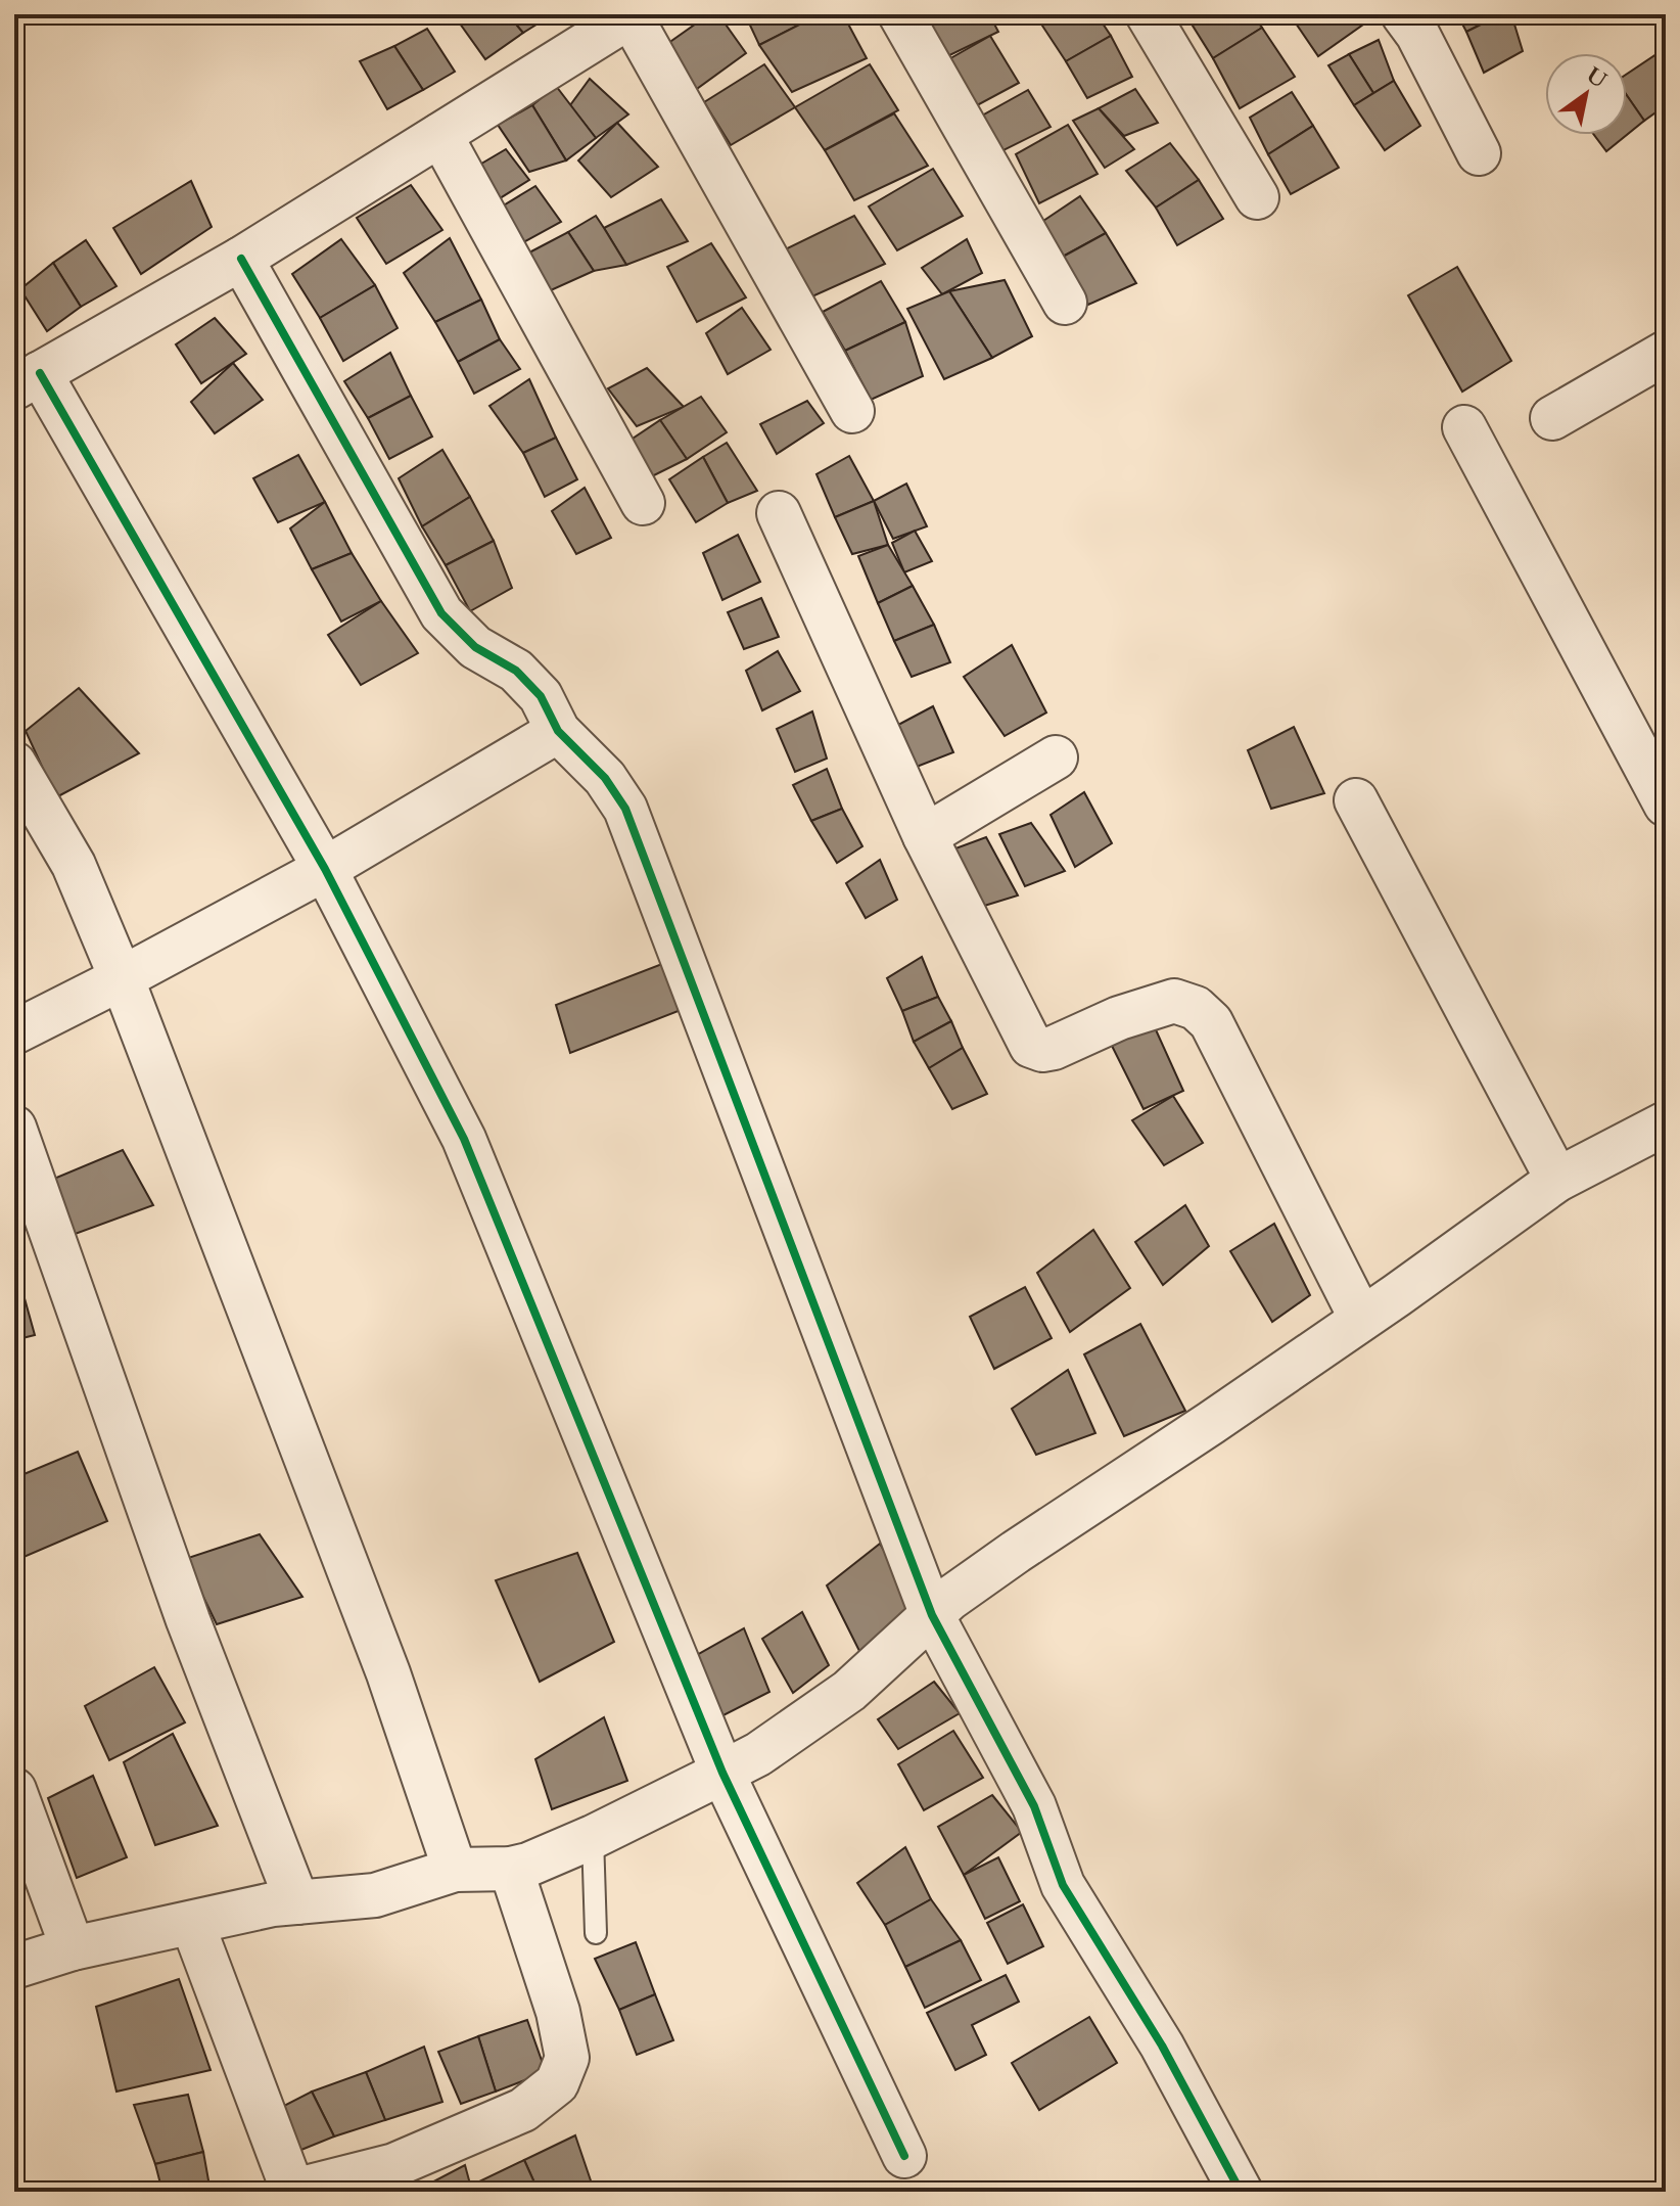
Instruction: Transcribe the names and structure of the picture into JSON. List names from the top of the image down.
{
  "north": "top right"
}
